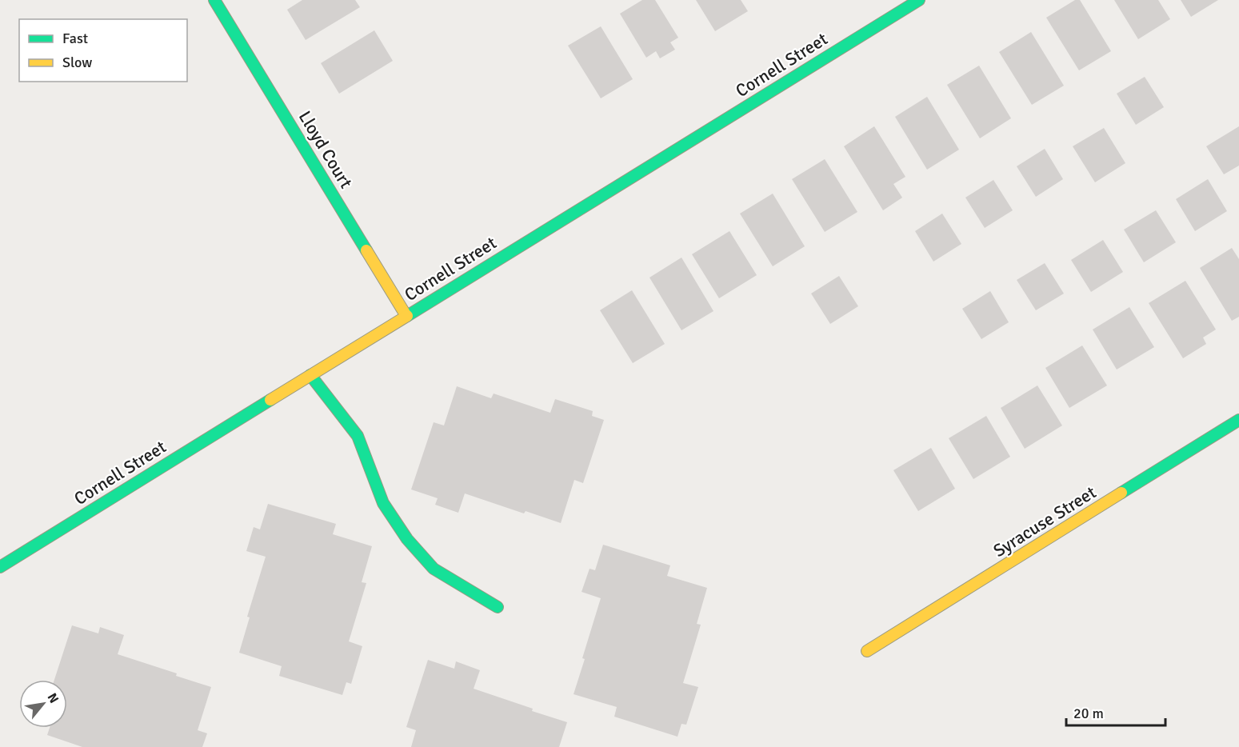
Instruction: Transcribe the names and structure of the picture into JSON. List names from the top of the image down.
{
  "streets": {
    "street": ["Cornell Street", "Lloyd Court", "Syracuse Street"]
  },
  "crossings": [
    ["Cornell Street", "Lloyd Court"]
  ],
  "legend": ["Fast", "Slow"],
  "scale_bar": "20 m",
  "north": "top right"
}
